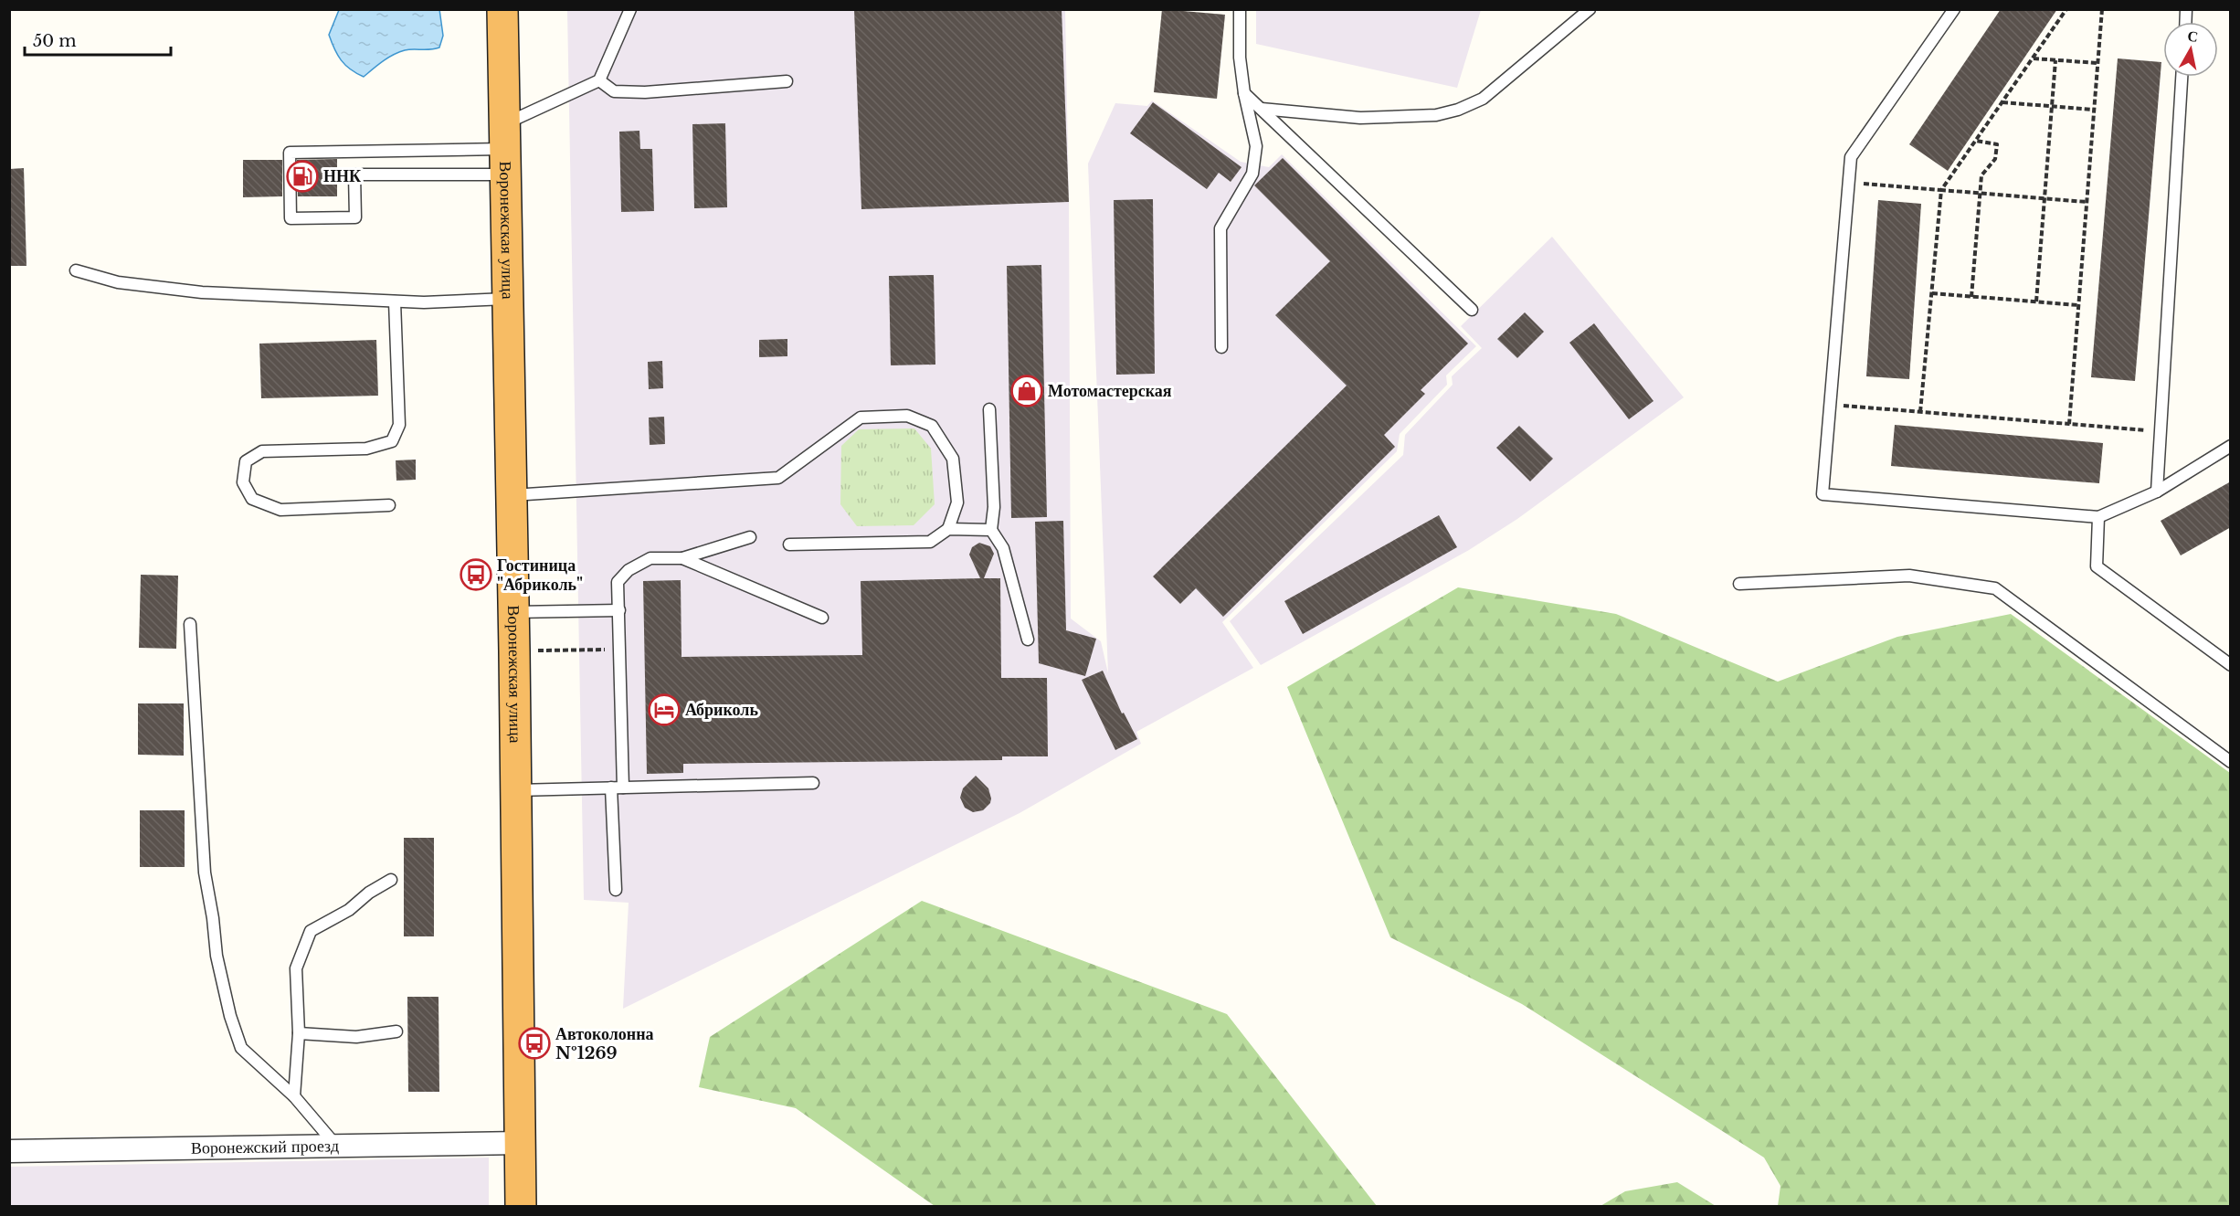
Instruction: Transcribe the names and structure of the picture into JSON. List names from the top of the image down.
{
  "streets": {
    "highway": ["Воронежская улица"],
    "street": ["Воронежский проезд"]
  },
  "crossings": [
    ["Воронежская улица", "Воронежский проезд"]
  ],
  "places": {
    "fuel station": ["ННК"],
    "shop": ["Мотомастерская"],
    "bus stop": ["Гостиница \"Абриколь\"", "Автоколонна №1269"],
    "hotel": ["Абриколь"]
  },
  "scale_bar": "50 m",
  "north": "top"
}
